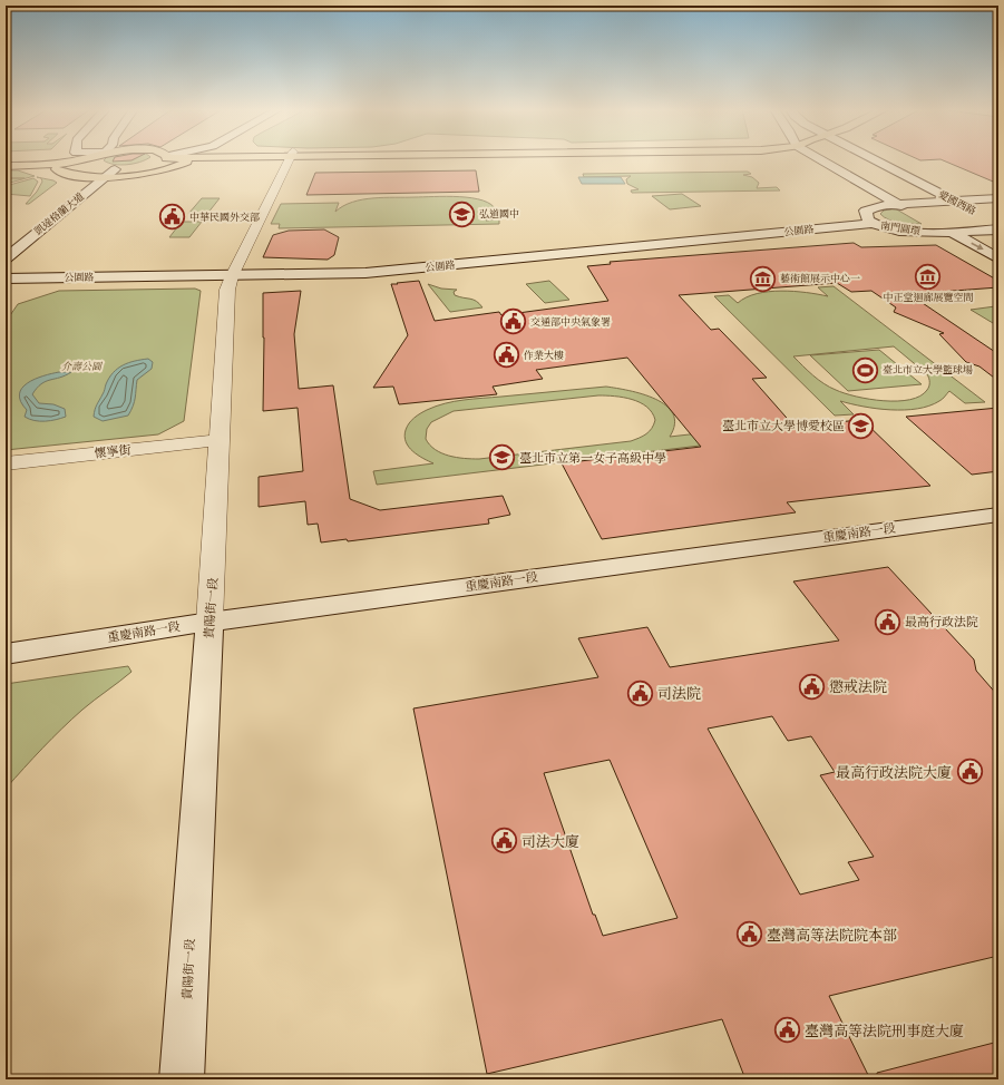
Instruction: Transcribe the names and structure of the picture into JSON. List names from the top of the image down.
{
  "streets": {
    "street": [
      "愛國西路",
      "凱達格蘭大道",
      "南門圓環",
      "公園路",
      "懷寧街",
      "重慶南路一段",
      "貴陽街一段"
    ]
  },
  "crossings": [
    ["愛國西路", "南門圓環"],
    ["南門圓環", "公園路"],
    ["公園路", "貴陽街一段"],
    ["懷寧街", "貴陽街一段"],
    ["重慶南路一段", "貴陽街一段"]
  ],
  "parks": ["介壽公園"],
  "places": {
    "school or university": ["弘道國中", "臺北市立大學博愛校區", "臺北市立第一女子高級中學"],
    "public building": [
      "中華民國外交部",
      "交通部中央氣象署",
      "作業大樓",
      "最高行政法院",
      "懲戒法院",
      "司法院",
      "最高行政法院大廈",
      "司法大廈",
      "臺灣高等法院院本部",
      "臺灣高等法院刑事庭大廈"
    ],
    "museum": ["中正堂迴廊展覽空間", "藝術館展示中心一"],
    "sports": ["臺北市立大學籃球場"]
  }
}
